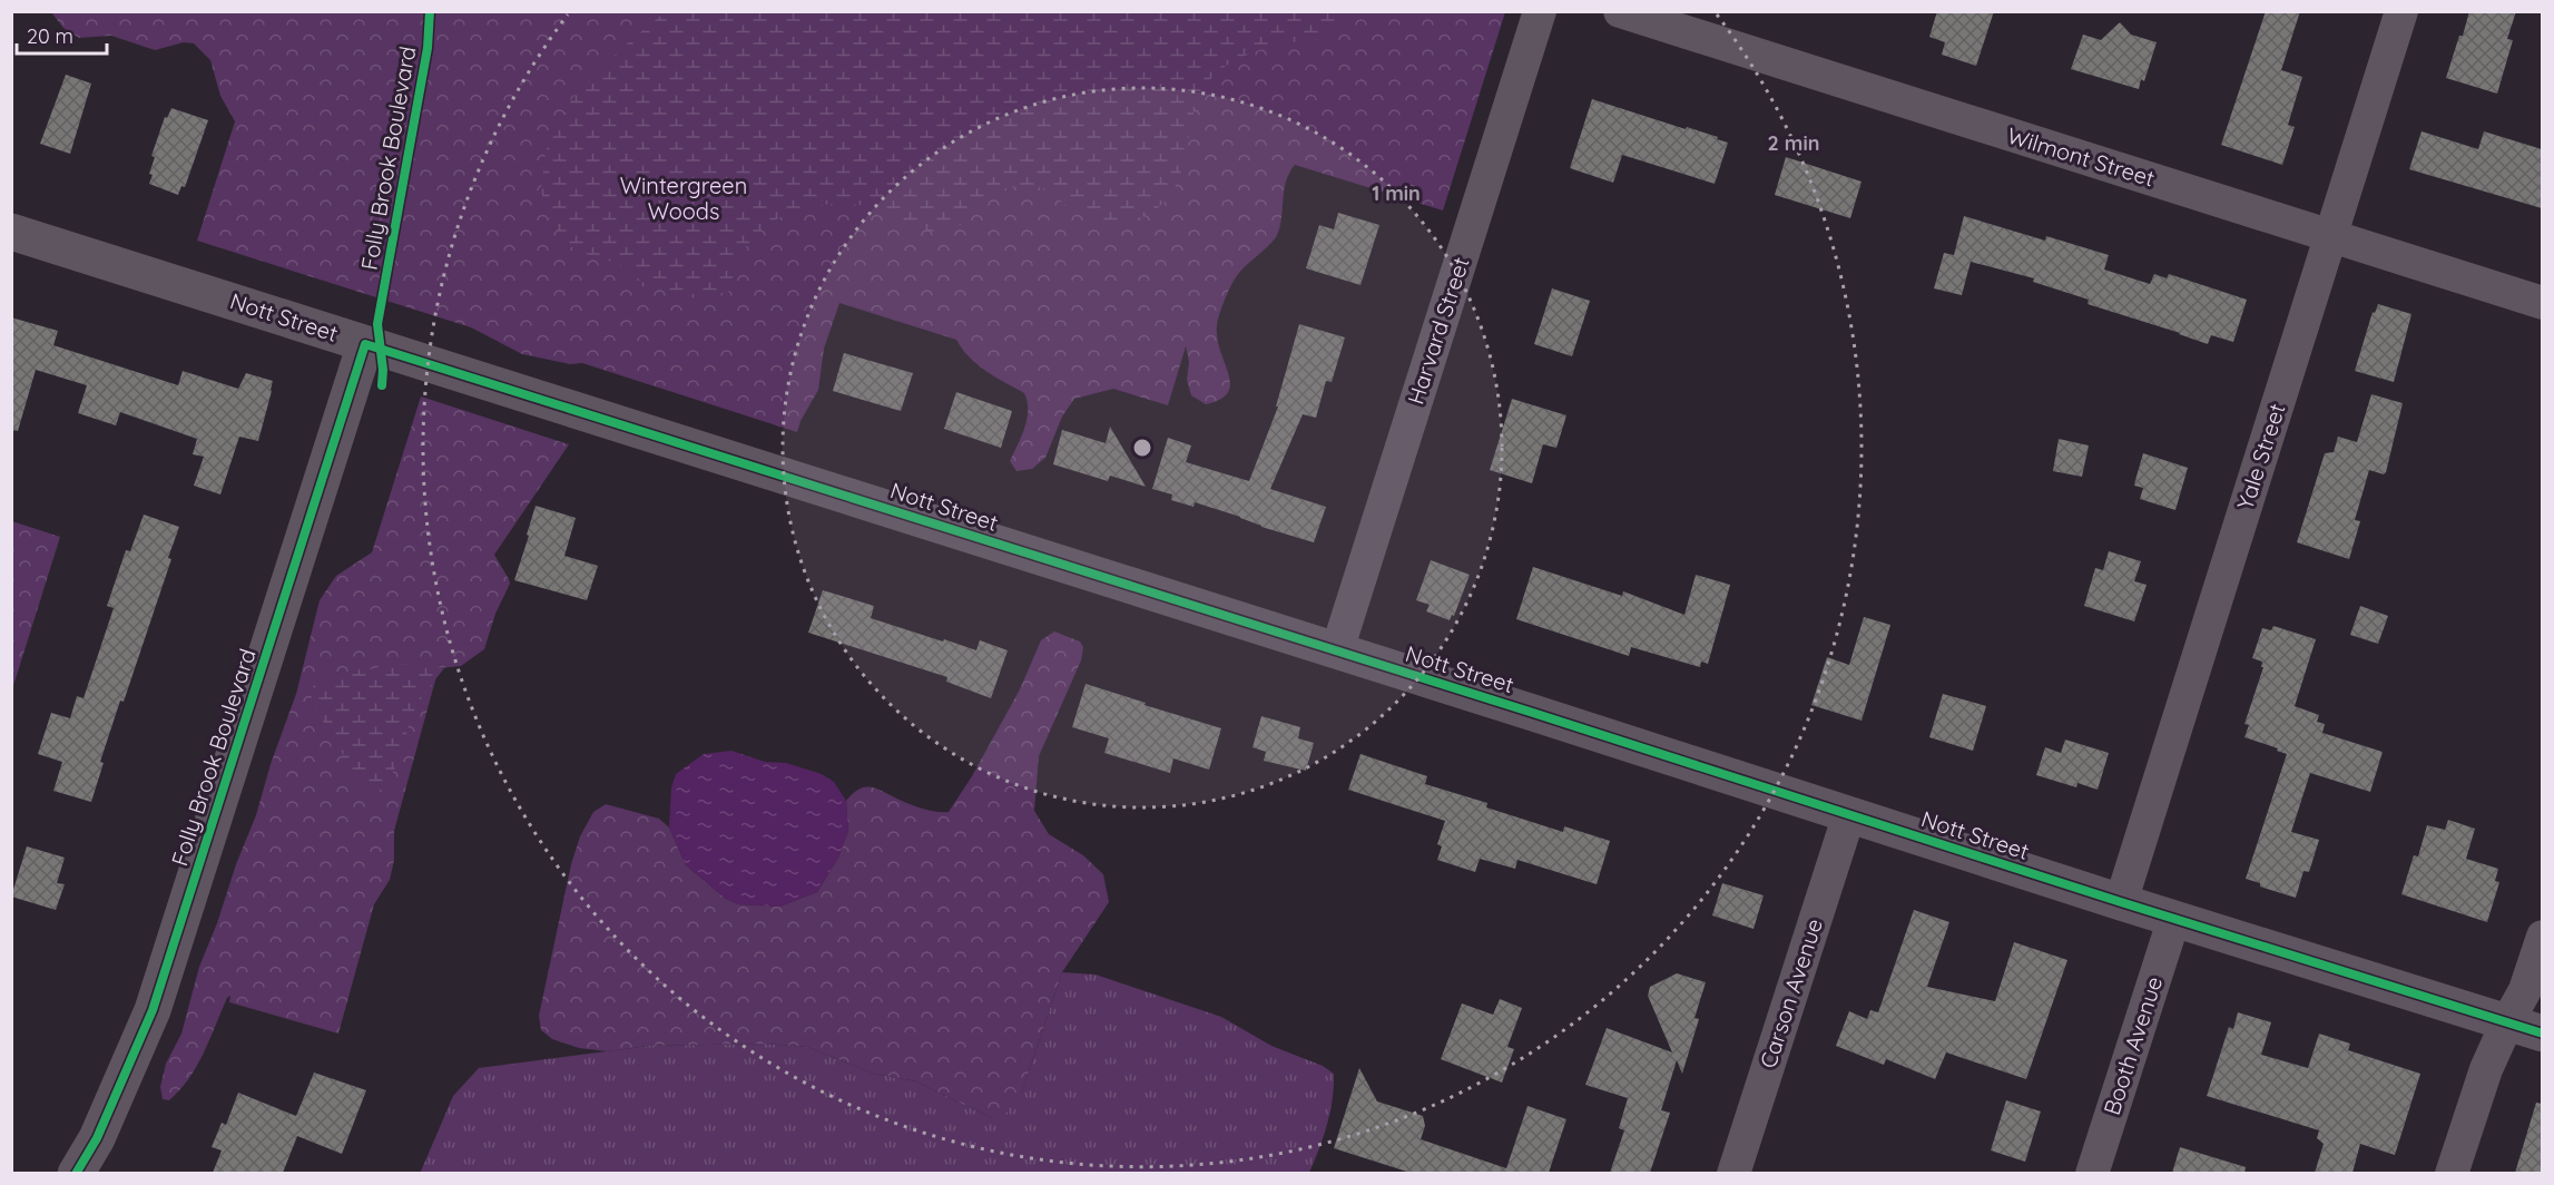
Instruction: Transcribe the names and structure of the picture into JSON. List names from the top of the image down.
{
  "streets": {
    "street": [
      "Wilmont Street",
      "Folly Brook Boulevard",
      "Nott Street",
      "Harvard Street",
      "Yale Street",
      "Carson Avenue",
      "Booth Avenue"
    ]
  },
  "crossings": [
    ["Wilmont Street", "Yale Street"],
    ["Folly Brook Boulevard", "Nott Street"],
    ["Nott Street", "Harvard Street"],
    ["Nott Street", "Yale Street"],
    ["Nott Street", "Carson Avenue"],
    ["Nott Street", "Booth Avenue"]
  ],
  "parks": ["Wintergreen Woods"],
  "scale_bar": "20 m",
  "rings": ["2 min", "1 min"]
}
